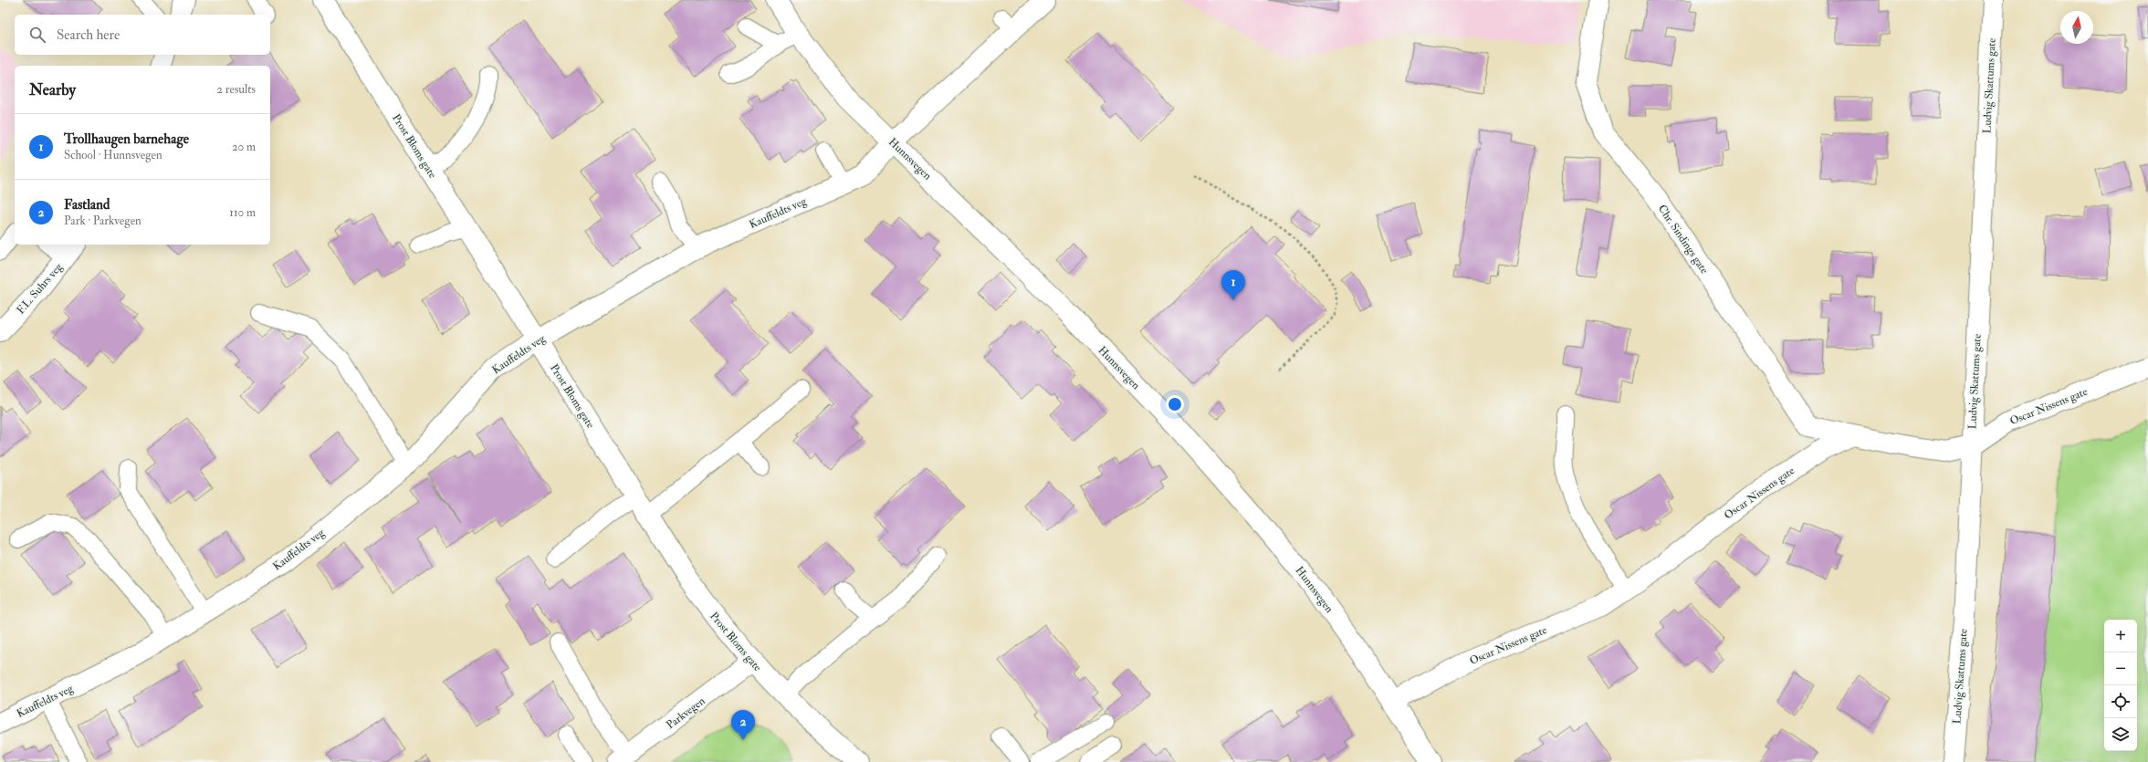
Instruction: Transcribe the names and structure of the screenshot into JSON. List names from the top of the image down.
{
  "streets": {
    "street": [
      "Ludvig Skattums gate",
      "Prost Bloms gate",
      "Hunnsvegen",
      "Kauffeldts veg",
      "Chr. Sindings gate",
      "F.L. Suhrs veg",
      "Oscar Nissens gate",
      "Parkvegen"
    ]
  },
  "crossings": [
    ["Ludvig Skattums gate", "Oscar Nissens gate"],
    ["Prost Bloms gate", "Kauffeldts veg"],
    ["Prost Bloms gate", "Parkvegen"],
    ["Hunnsvegen", "Kauffeldts veg"],
    ["Hunnsvegen", "Oscar Nissens gate"],
    ["Chr. Sindings gate", "Oscar Nissens gate"]
  ],
  "north": "top",
  "page": {
    "search": "Search here",
    "heading": ["Nearby", "2 results"],
    "list": [
      {
        "mark": "1",
        "name": "Trollhaugen barnehage",
        "note": "School · Hunnsvegen",
        "value": "20 m"
      },
      {
        "mark": "2",
        "name": "Fastland",
        "note": "Park · Parkvegen",
        "value": "110 m"
      }
    ],
    "pins": ["1", "2"],
    "map_buttons": ["+", "−"]
  }
}
